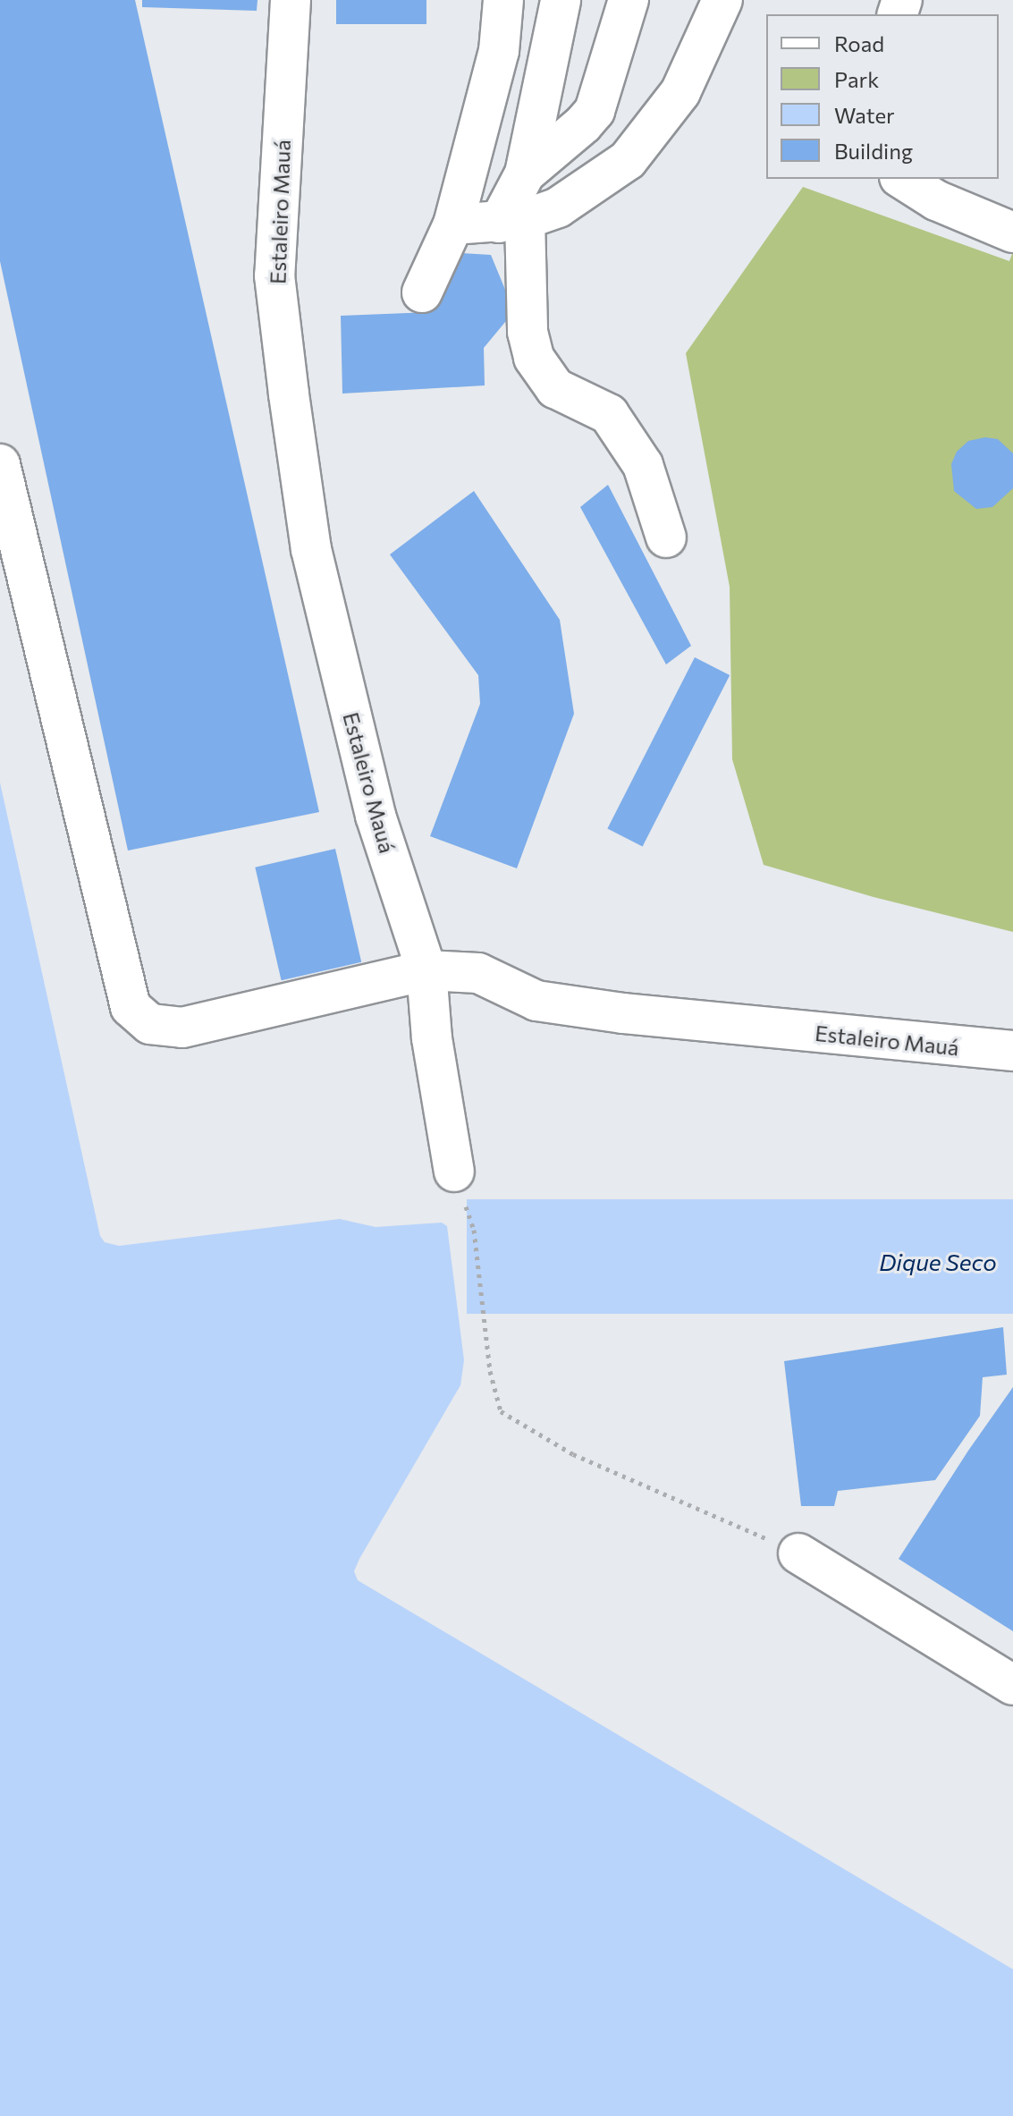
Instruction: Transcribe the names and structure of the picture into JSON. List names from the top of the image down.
{
  "streets": {
    "lane": ["Estaleiro Mauá"]
  },
  "water": ["Dique Seco"],
  "legend": [
    "Road",
    "Park",
    "Water",
    "Building"
  ]
}
